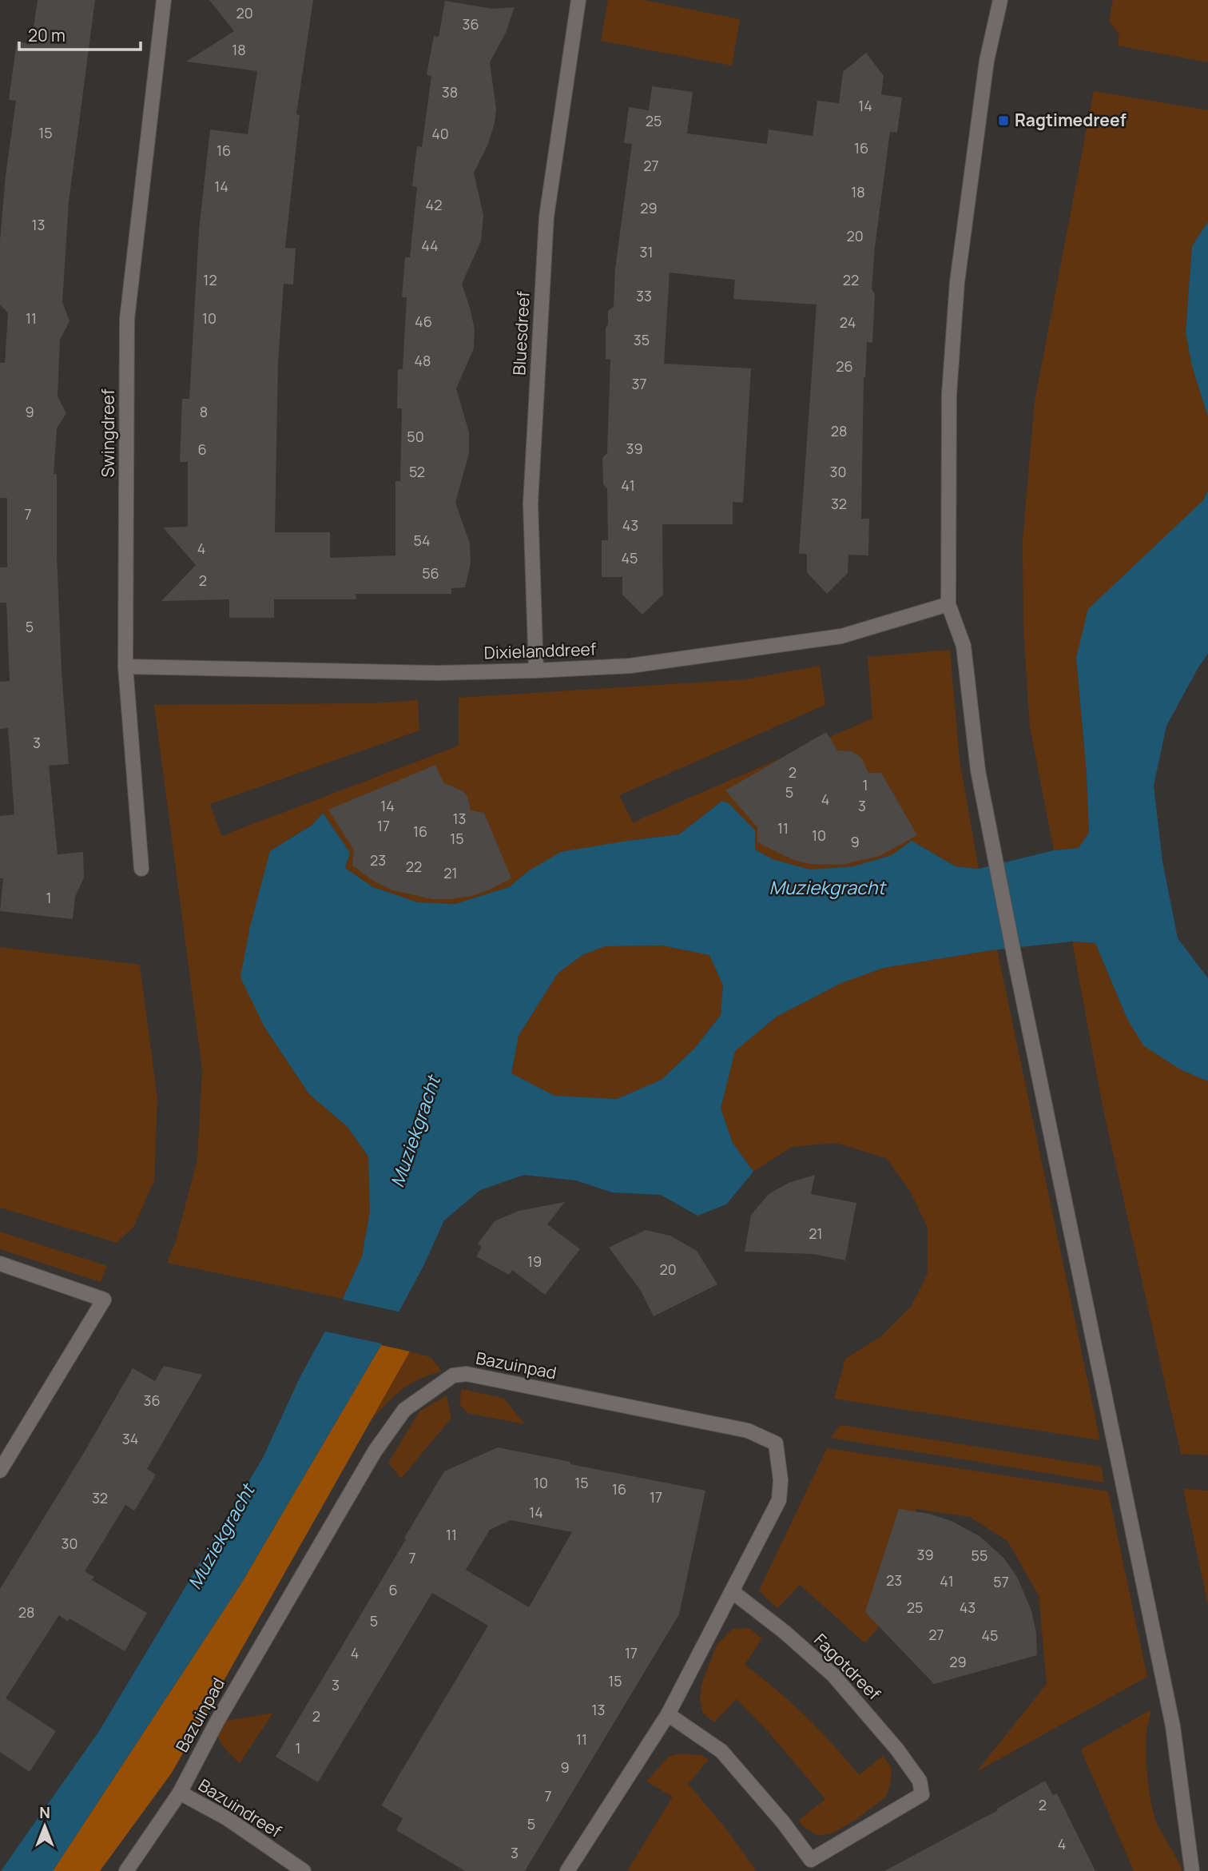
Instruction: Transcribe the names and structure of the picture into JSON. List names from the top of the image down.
{
  "streets": {
    "street": [
      "Bluesdreef",
      "Swingdreef",
      "Dixielanddreef",
      "Bazuinpad",
      "Fagotdreef",
      "Bazuindreef"
    ]
  },
  "crossings": [
    ["Bluesdreef", "Dixielanddreef"],
    ["Swingdreef", "Dixielanddreef"],
    ["Bazuinpad", "Fagotdreef"],
    ["Bazuinpad", "Bazuindreef"]
  ],
  "water": ["Muziekgracht"],
  "places": {
    "transit": ["Ragtimedreef"]
  },
  "house_numbers": [
    "20",
    "36",
    "18",
    "38",
    "14",
    "25",
    "15",
    "40",
    "16",
    "16",
    "27",
    "14",
    "18",
    "42",
    "29",
    "13",
    "20",
    "44",
    "31",
    "12",
    "22",
    "33",
    "11",
    "10",
    "46",
    "24",
    "35",
    "48",
    "26",
    "37",
    "9",
    "8",
    "28",
    "50",
    "39",
    "6",
    "52",
    "30",
    "41",
    "32",
    "7",
    "43",
    "54",
    "4",
    "45",
    "56",
    "2",
    "5",
    "3",
    "2",
    "1",
    "5",
    "4",
    "14",
    "3",
    "13",
    "17",
    "11",
    "16",
    "10",
    "15",
    "9",
    "23",
    "22",
    "21",
    "1",
    "21",
    "19",
    "20",
    "36",
    "34",
    "10",
    "15",
    "16",
    "17",
    "32",
    "14",
    "11",
    "30",
    "39",
    "55",
    "7",
    "23",
    "41",
    "57",
    "6",
    "25",
    "43",
    "28",
    "5",
    "27",
    "45",
    "4",
    "17",
    "29",
    "15",
    "3",
    "13",
    "2",
    "11",
    "1",
    "9",
    "7",
    "2",
    "5",
    "4",
    "3"
  ],
  "scale_bar": "20 m",
  "north": "top"
}
